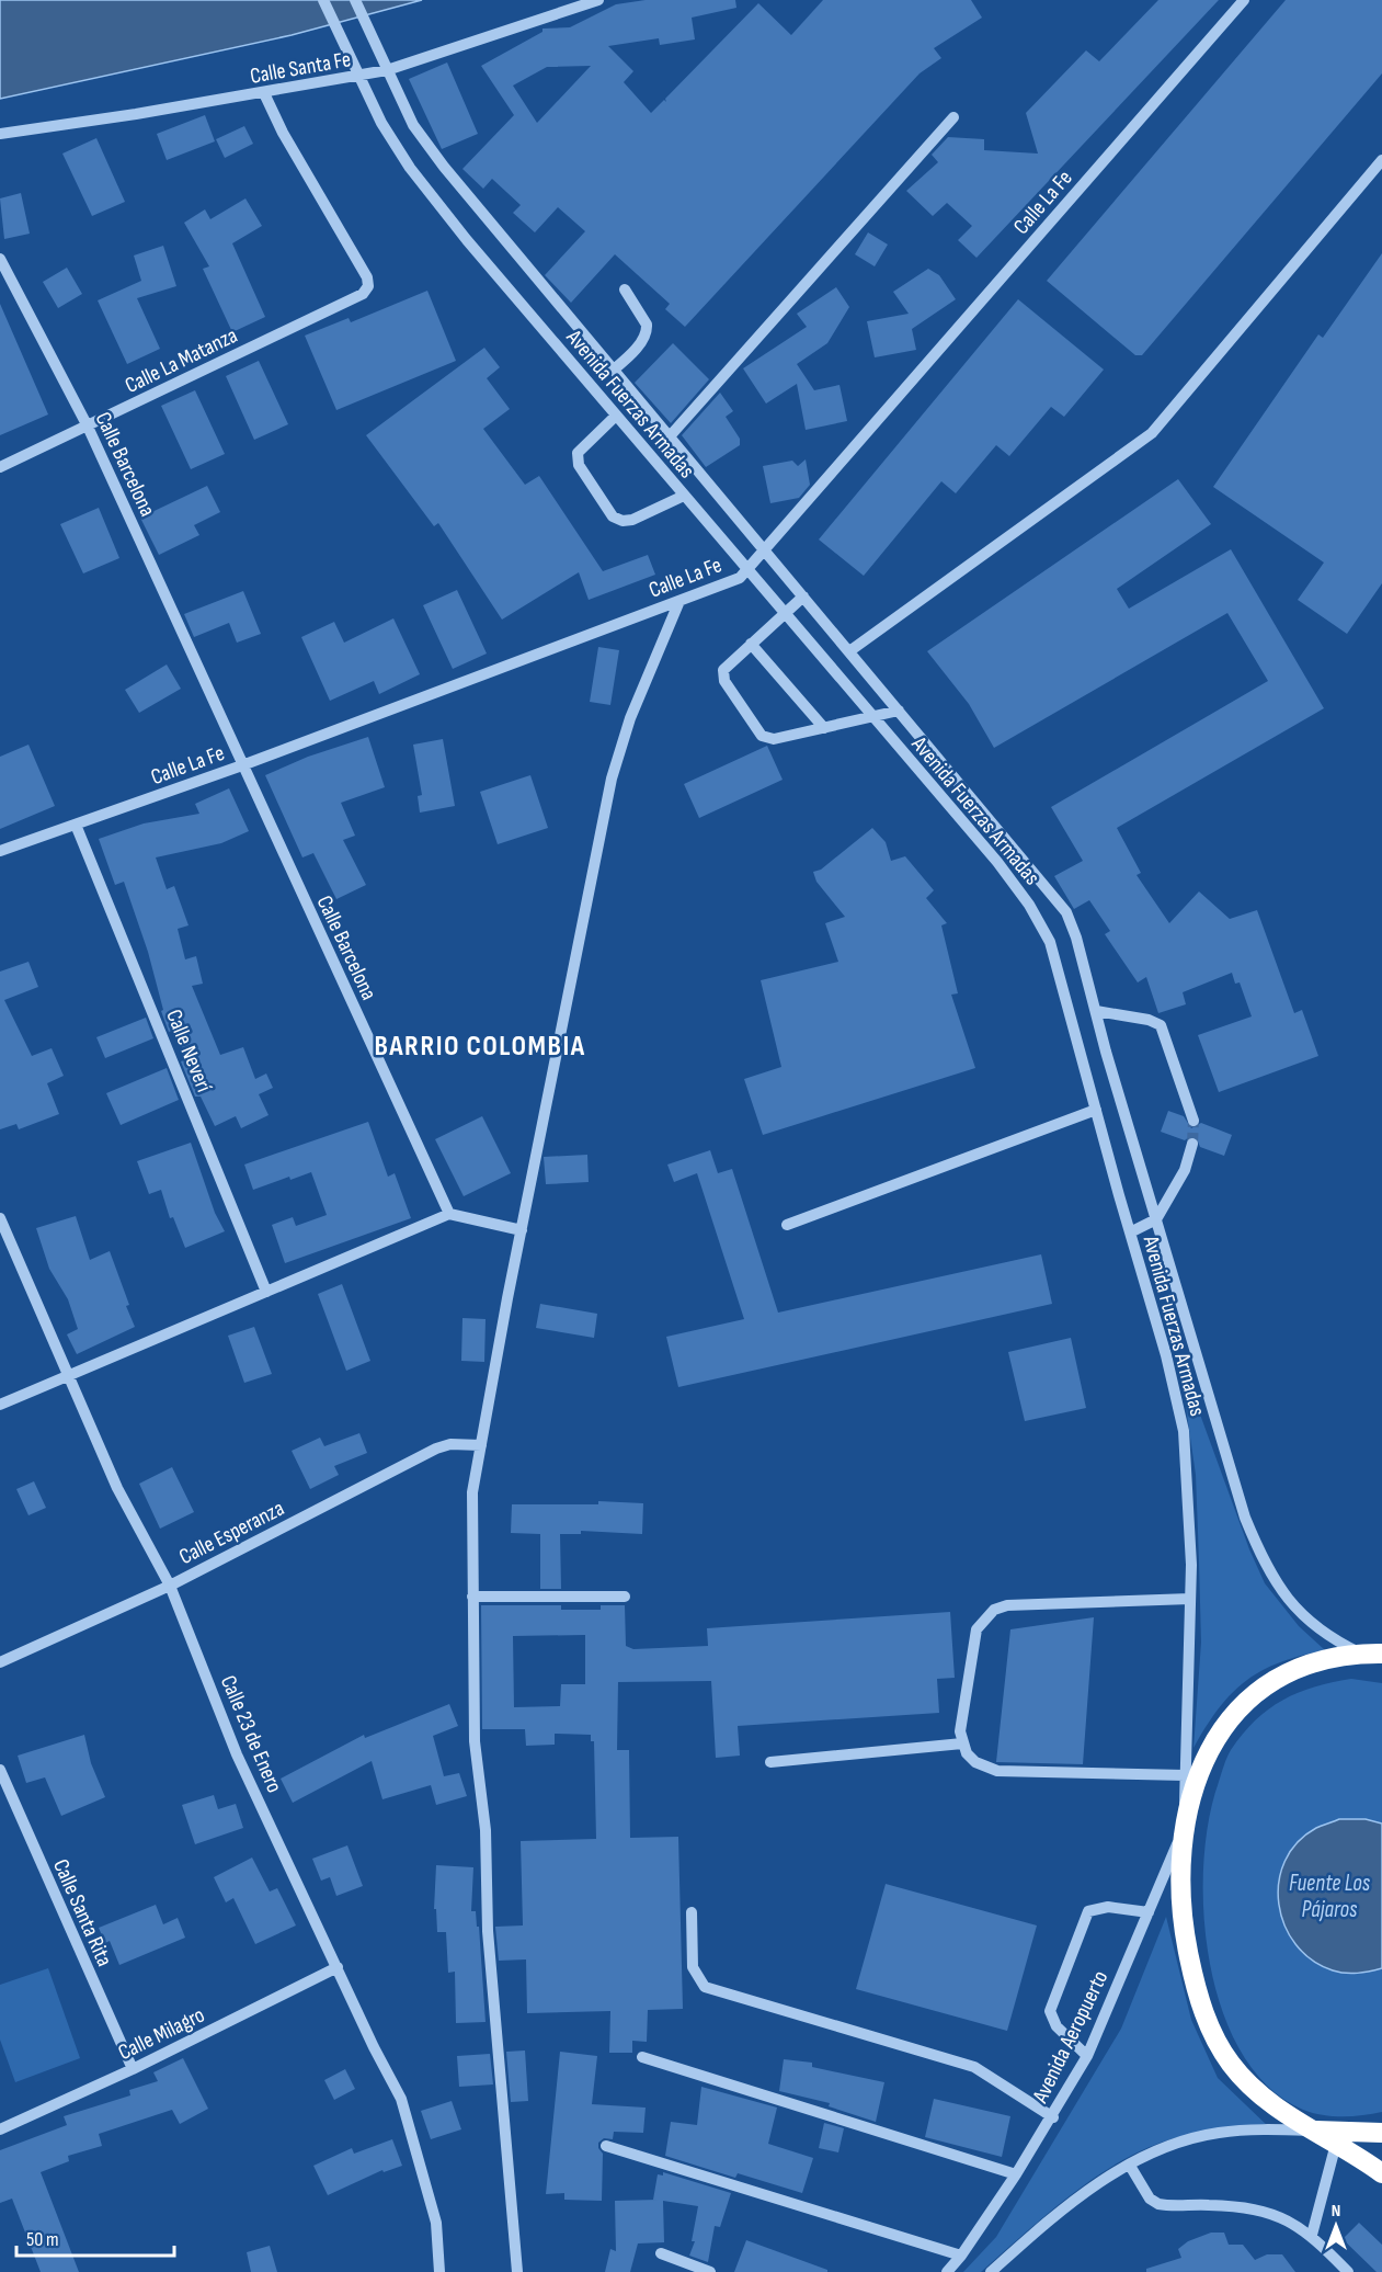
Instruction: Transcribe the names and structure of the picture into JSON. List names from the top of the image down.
{
  "streets": {
    "street": [
      "Calle Santa Fe",
      "Calle La Fe",
      "Calle La Matanza",
      "Avenida Fuerzas Armadas",
      "Calle Barcelona",
      "Calle Neverí",
      "Calle Esperanza",
      "Calle 23 de Enero",
      "Calle Santa Rita",
      "Calle Milagro",
      "Avenida Aeropuerto"
    ]
  },
  "crossings": [
    ["Calle Santa Fe", "Calle La Matanza"],
    ["Calle Santa Fe", "Avenida Fuerzas Armadas"],
    ["Calle La Fe", "Avenida Fuerzas Armadas"],
    ["Calle La Fe", "Calle Barcelona"],
    ["Calle La Fe", "Calle Neverí"],
    ["Calle La Matanza", "Calle Barcelona"],
    ["Avenida Fuerzas Armadas", "Avenida Aeropuerto"],
    ["Calle Esperanza", "Calle 23 de Enero"],
    ["Calle 23 de Enero", "Calle Milagro"],
    ["Calle Santa Rita", "Calle Milagro"]
  ],
  "districts": ["BARRIO COLOMBIA"],
  "water": ["Fuente Los Pájaros"],
  "scale_bar": "50 m",
  "north": "top"
}
